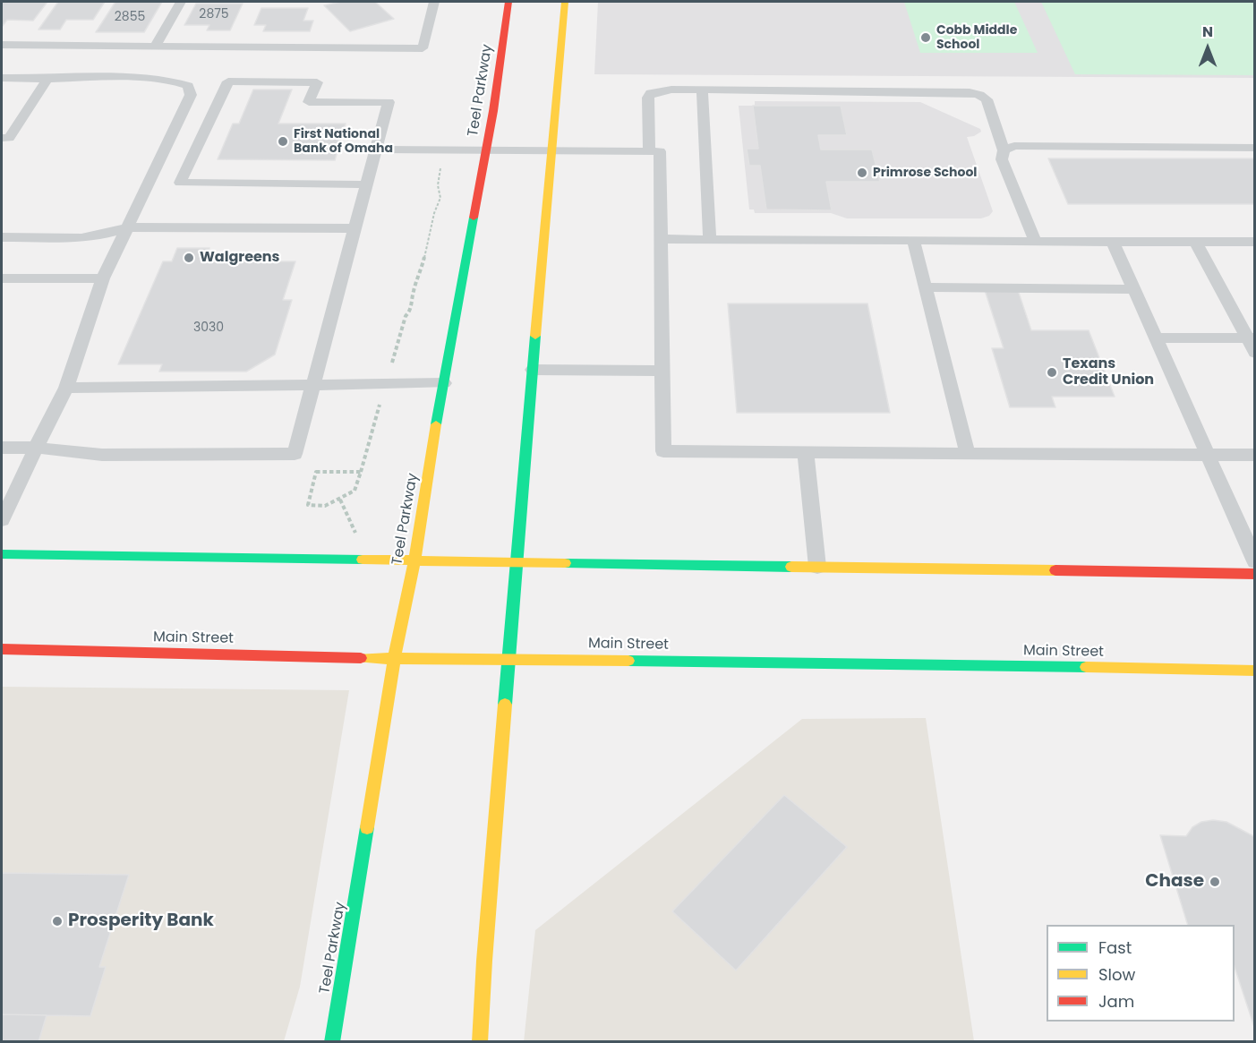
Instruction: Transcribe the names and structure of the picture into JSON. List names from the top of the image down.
{
  "streets": {
    "main road": ["Teel Parkway", "Main Street"]
  },
  "crossings": [
    ["Teel Parkway", "Main Street"]
  ],
  "places": [
    "Cobb Middle School",
    "First National Bank of Omaha",
    "Primrose School",
    "Walgreens",
    "Texans Credit Union",
    "Chase",
    "Prosperity Bank"
  ],
  "house_numbers": ["2875", "2855", "3030"],
  "legend": ["Fast", "Slow", "Jam"],
  "north": "top"
}
